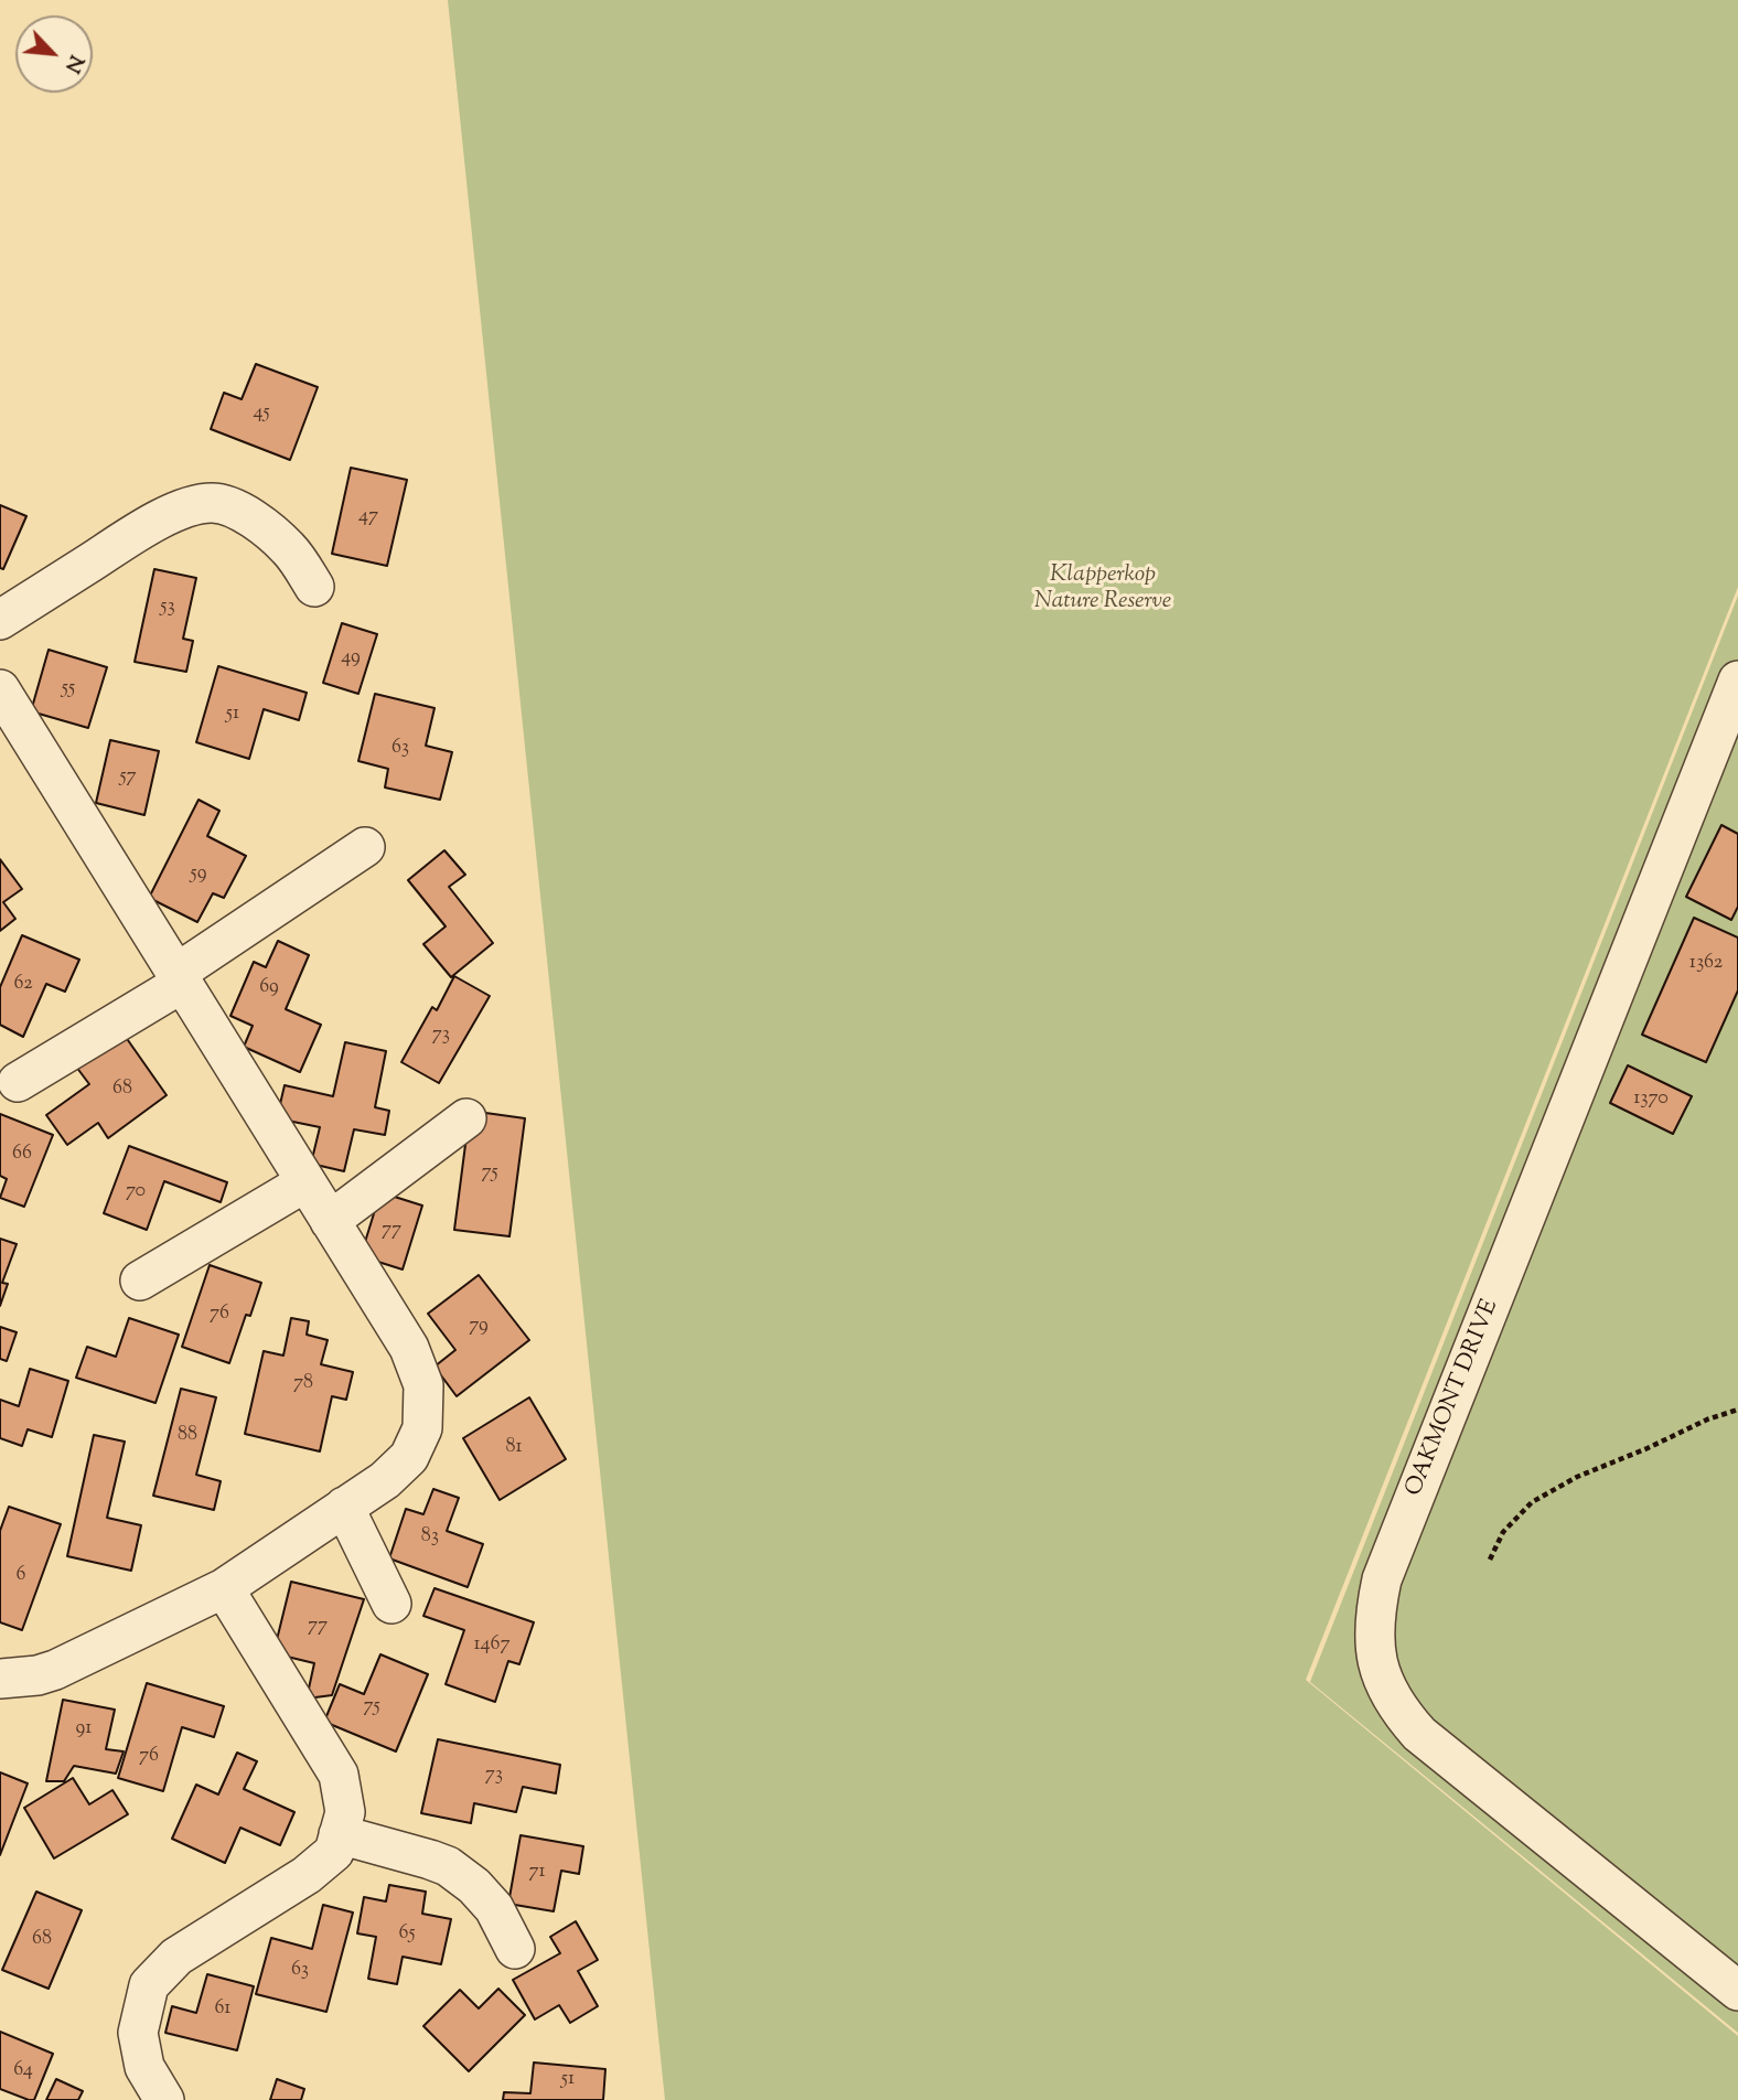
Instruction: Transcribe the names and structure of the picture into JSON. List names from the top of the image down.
{
  "streets": {
    "street": ["OAKMONT DRIVE"]
  },
  "parks": ["Klapperkop Nature Reserve"],
  "house_numbers": [
    "45",
    "47",
    "53",
    "49",
    "55",
    "51",
    "63",
    "57",
    "59",
    "1362",
    "62",
    "69",
    "73",
    "68",
    "1370",
    "66",
    "75",
    "70",
    "77",
    "76",
    "79",
    "78",
    "88",
    "81",
    "83",
    "6",
    "77",
    "1467",
    "75",
    "91",
    "76",
    "73",
    "71",
    "65",
    "68",
    "63",
    "61",
    "64",
    "51"
  ],
  "north": "bottom right"
}
